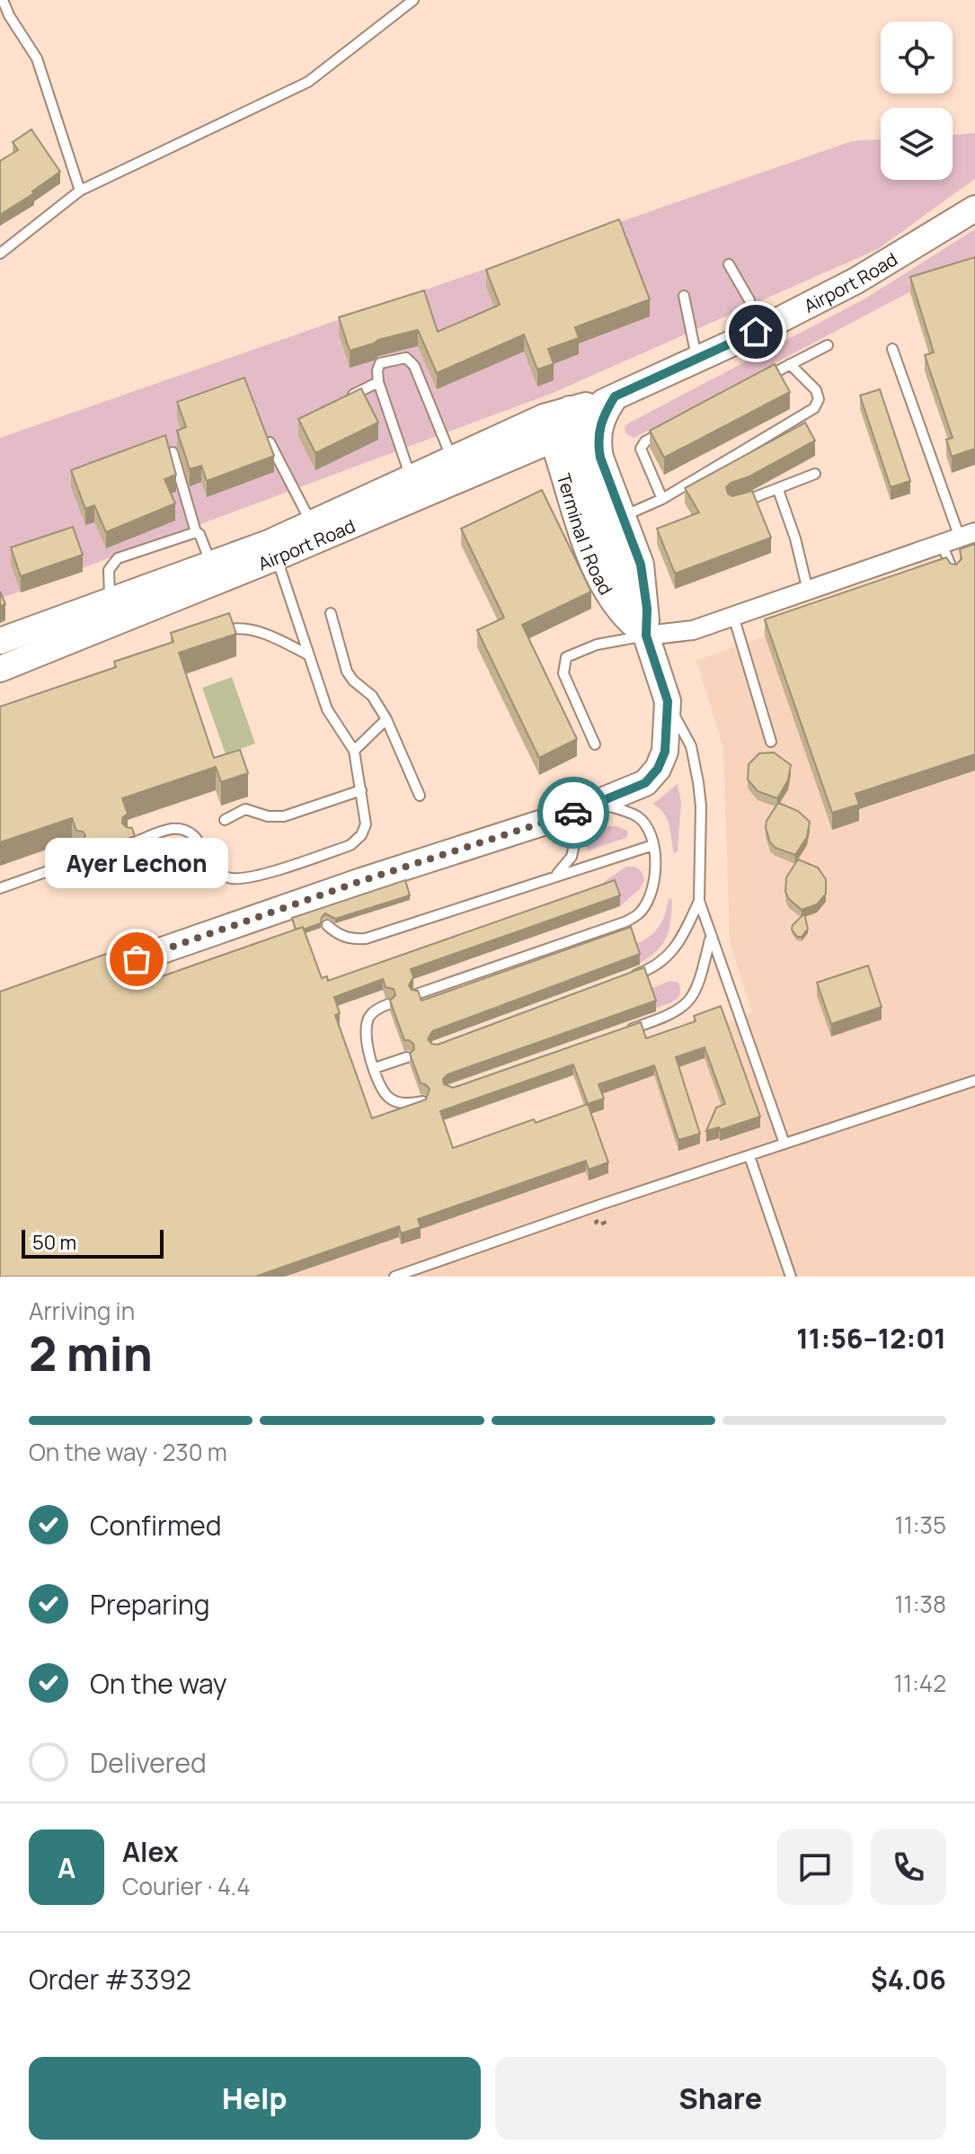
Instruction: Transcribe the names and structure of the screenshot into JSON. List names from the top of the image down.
{
  "streets": {
    "street": ["Airport Road", "Terminal 1 Road"]
  },
  "crossings": [
    ["Airport Road", "Terminal 1 Road"]
  ],
  "places": ["Ayer Lechon"],
  "scale_bar": "50 m",
  "page": {
    "bubble": "Ayer Lechon",
    "scale": "50 m",
    "heading": ["2 min", "Arriving in", "11:56–12:01"],
    "panel": [
      "Alex",
      "Courier · 4.4",
      "Order #3392",
      "$4.06"
    ],
    "bar": "On the way · 230 m",
    "list": [
      ["Confirmed", "11:35"],
      ["Preparing", "11:38"],
      ["On the way", "11:42"],
      "Delivered"
    ],
    "round": "A",
    "buttons": ["Help", "Share"]
  }
}
